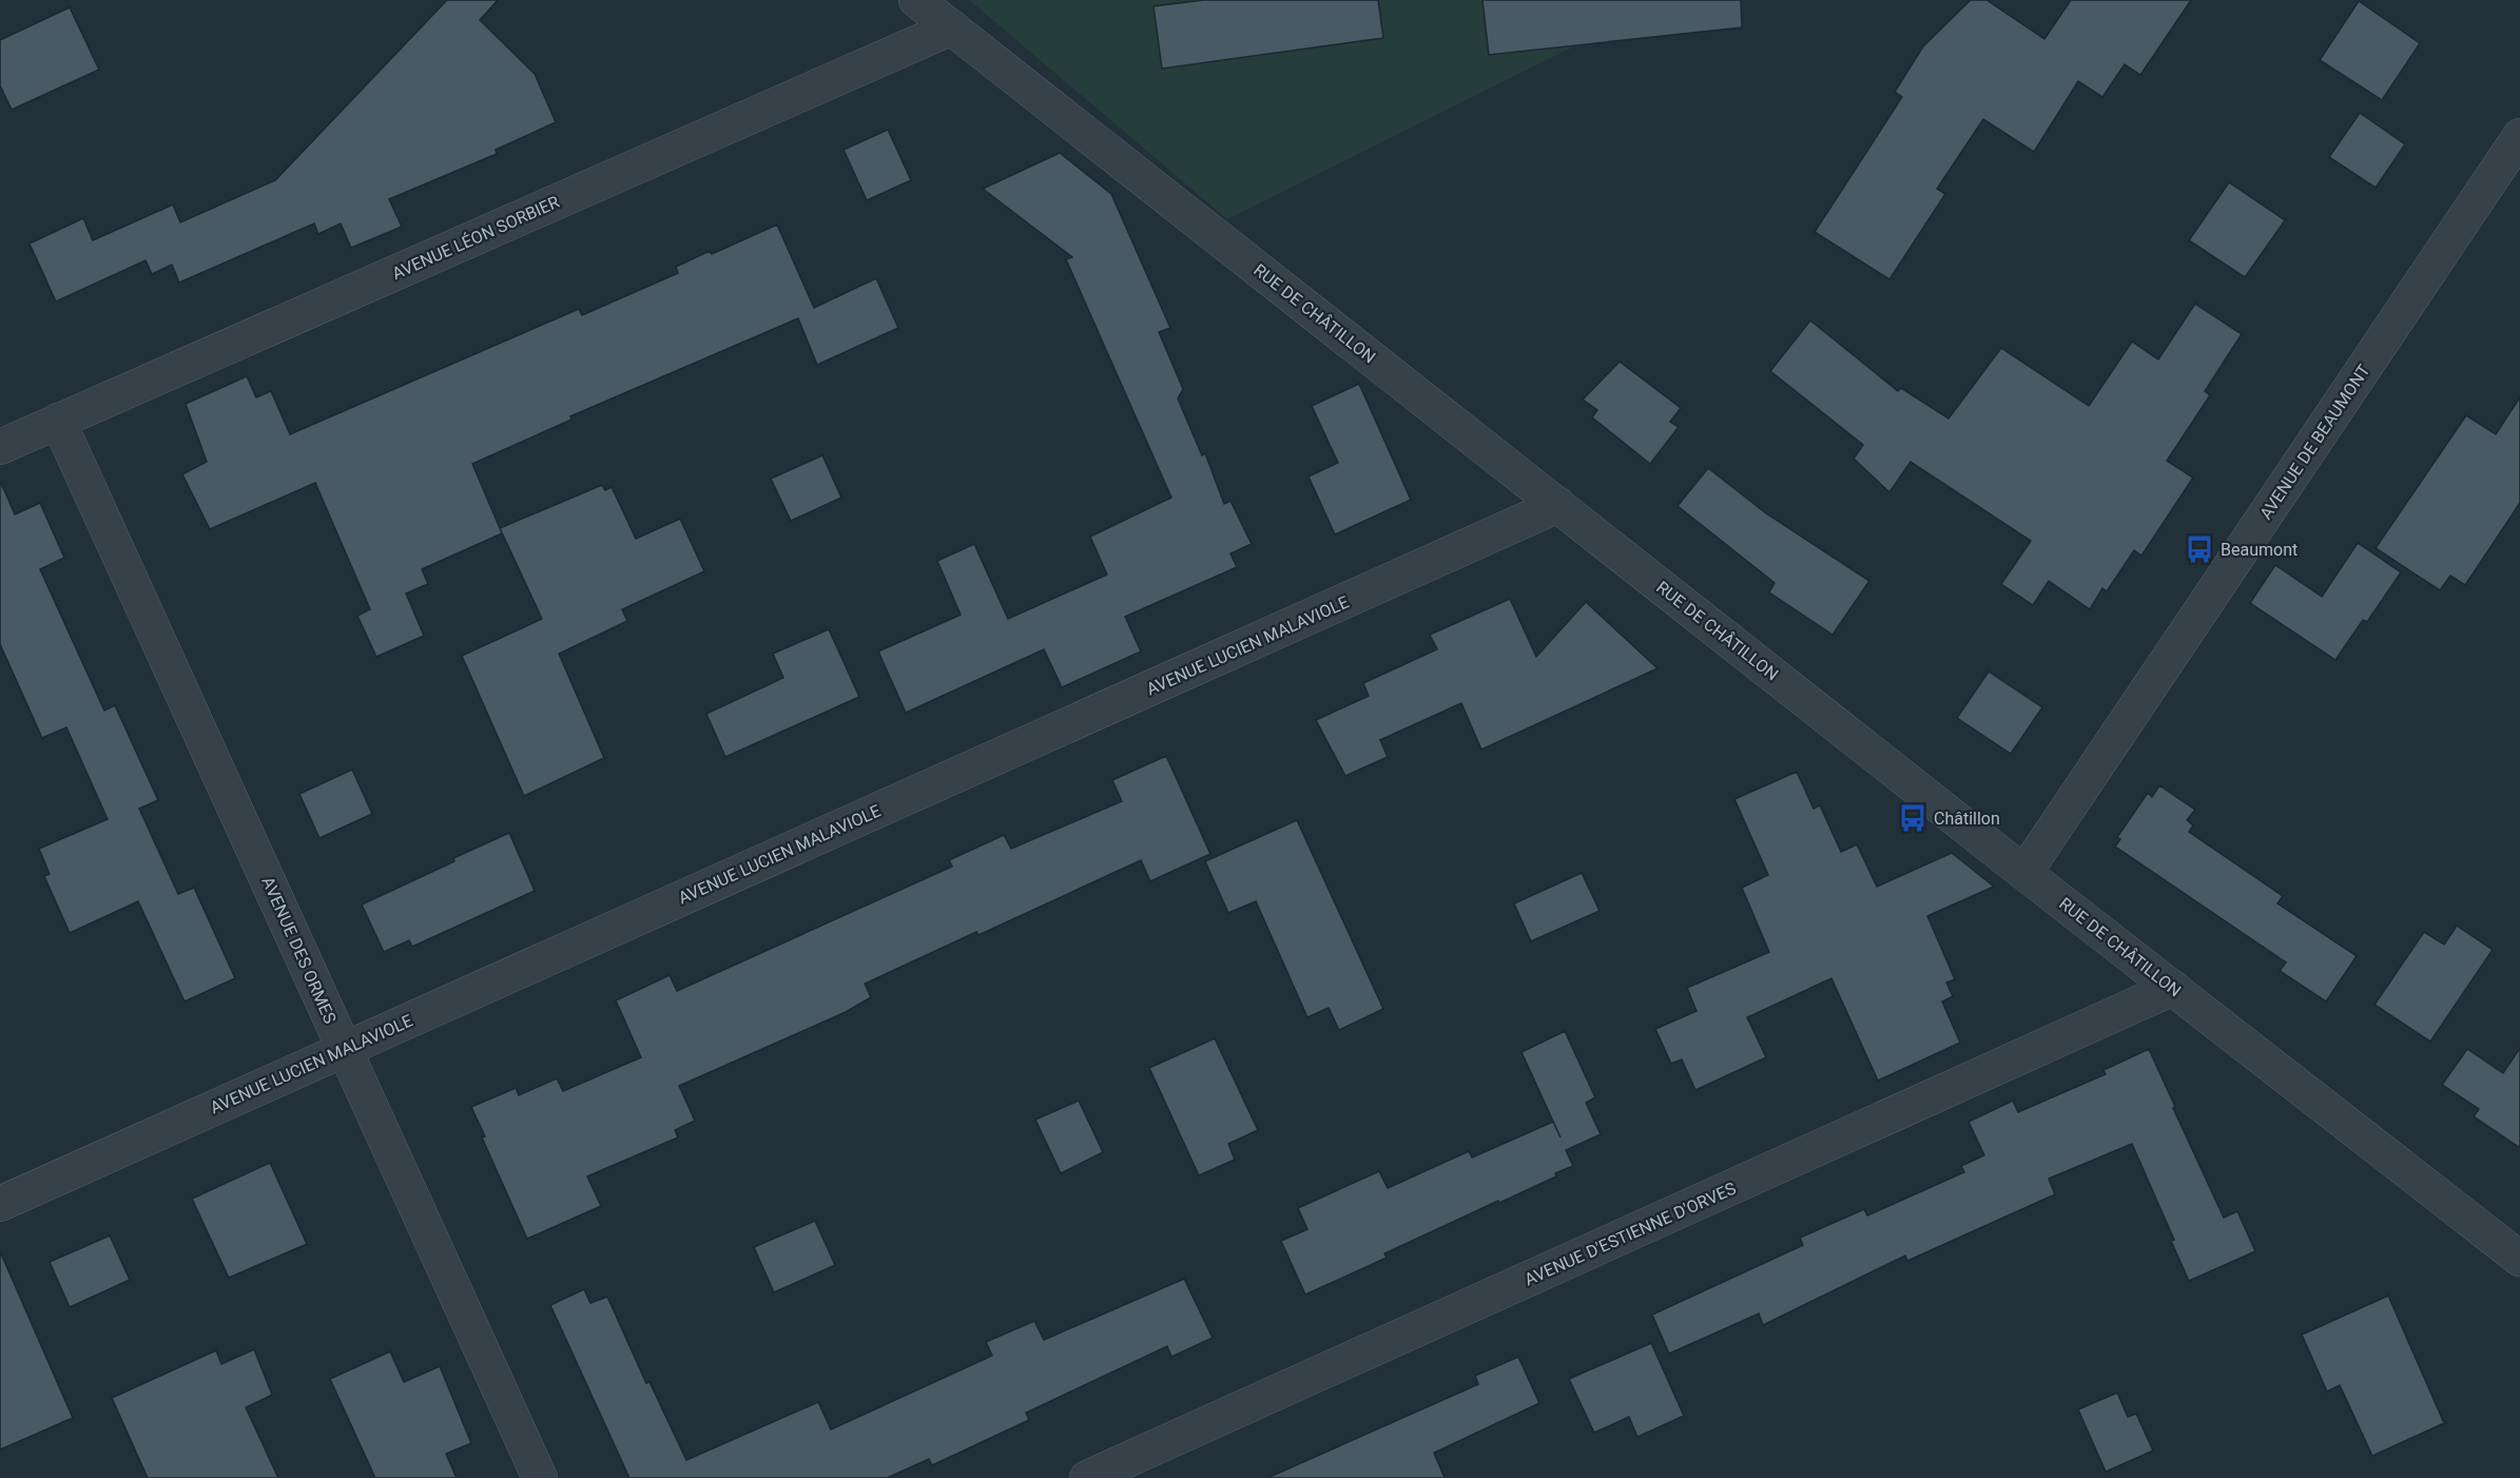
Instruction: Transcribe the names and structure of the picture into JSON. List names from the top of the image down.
{
  "streets": {
    "street": [
      "AVENUE LÉON SORBIER",
      "RUE DE CHÂTILLON",
      "AVENUE DE BEAUMONT",
      "AVENUE LUCIEN MALAVIOLE",
      "AVENUE DES ORMES",
      "AVENUE D'ESTIENNE D'ORVES"
    ]
  },
  "crossings": [
    ["AVENUE LÉON SORBIER", "RUE DE CHÂTILLON"],
    ["AVENUE LÉON SORBIER", "AVENUE DES ORMES"],
    ["RUE DE CHÂTILLON", "AVENUE DE BEAUMONT"],
    ["RUE DE CHÂTILLON", "AVENUE LUCIEN MALAVIOLE"],
    ["RUE DE CHÂTILLON", "AVENUE D'ESTIENNE D'ORVES"],
    ["AVENUE LUCIEN MALAVIOLE", "AVENUE DES ORMES"]
  ],
  "places": {
    "bus stop": ["Beaumont", "Châtillon"]
  }
}
